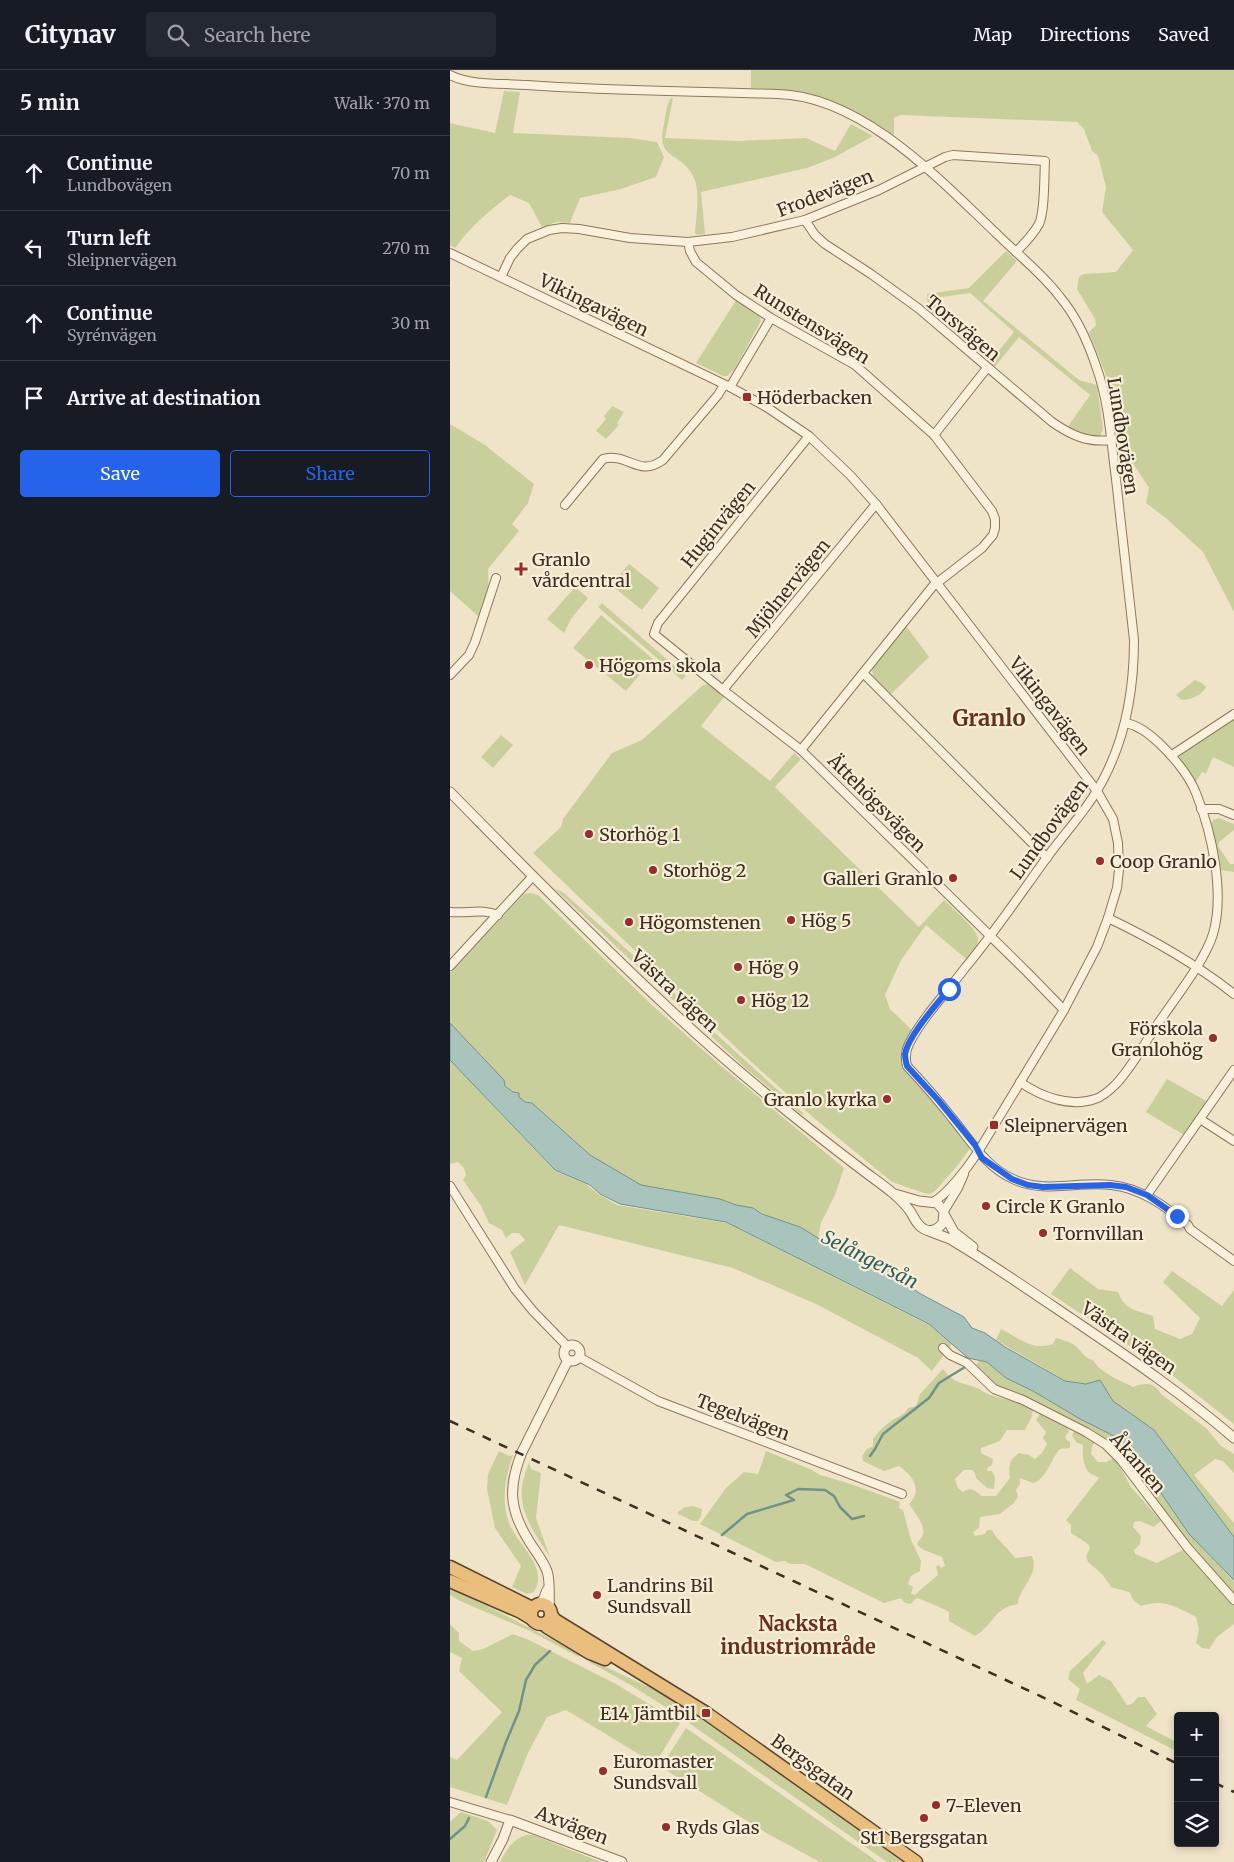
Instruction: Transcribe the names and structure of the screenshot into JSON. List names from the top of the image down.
{
  "streets": {
    "highway": ["Bergsgatan"],
    "street": [
      "Frodevägen",
      "Vikingavägen",
      "Runstensvägen",
      "Torsvägen",
      "Lundbovägen",
      "Huginvägen",
      "Mjölnervägen",
      "Ättehögsvägen",
      "Västra vägen",
      "Tegelvägen",
      "Åkanten",
      "Axvägen"
    ]
  },
  "crossings": [
    ["Frodevägen", "Vikingavägen"],
    ["Frodevägen", "Runstensvägen"],
    ["Frodevägen", "Torsvägen"],
    ["Frodevägen", "Lundbovägen"],
    ["Vikingavägen", "Runstensvägen"],
    ["Vikingavägen", "Lundbovägen"],
    ["Vikingavägen", "Huginvägen"],
    ["Vikingavägen", "Mjölnervägen"],
    ["Vikingavägen", "Ättehögsvägen"],
    ["Vikingavägen", "Västra vägen"],
    ["Runstensvägen", "Ättehögsvägen"],
    ["Torsvägen", "Lundbovägen"],
    ["Lundbovägen", "Ättehögsvägen"],
    ["Huginvägen", "Ättehögsvägen"],
    ["Mjölnervägen", "Ättehögsvägen"]
  ],
  "districts": ["Granlo", "Nacksta industriområde"],
  "water": ["Selångersån"],
  "places": {
    "transit": ["Höderbacken", "Sleipnervägen", "E14 Jämtbil"],
    "health": ["Granlo vårdcentral"],
    "other": [
      "Högoms skola",
      "Storhög 1",
      "Coop Granlo",
      "Storhög 2",
      "Galleri Granlo",
      "Hög 5",
      "Högomstenen",
      "Hög 9",
      "Hög 12",
      "Förskola Granlohög",
      "Granlo kyrka",
      "Circle K Granlo",
      "Tornvillan",
      "Landrins Bil Sundsvall",
      "Euromaster Sundsvall",
      "7-Eleven",
      "St1 Bergsgatan",
      "Ryds Glas"
    ]
  },
  "page": {
    "header": "Citynav",
    "search": "Search here",
    "nav": ["Map", "Directions", "Saved"],
    "heading": ["5 min", "Walk · 370 m"],
    "list": [
      ["Continue", "Lundbovägen", "70 m"],
      ["Turn left", "Sleipnervägen", "270 m"],
      ["Continue", "Syrénvägen", "30 m"],
      "Arrive at destination"
    ],
    "buttons": ["Save", "Share"],
    "map_buttons": ["+", "−"]
  }
}
